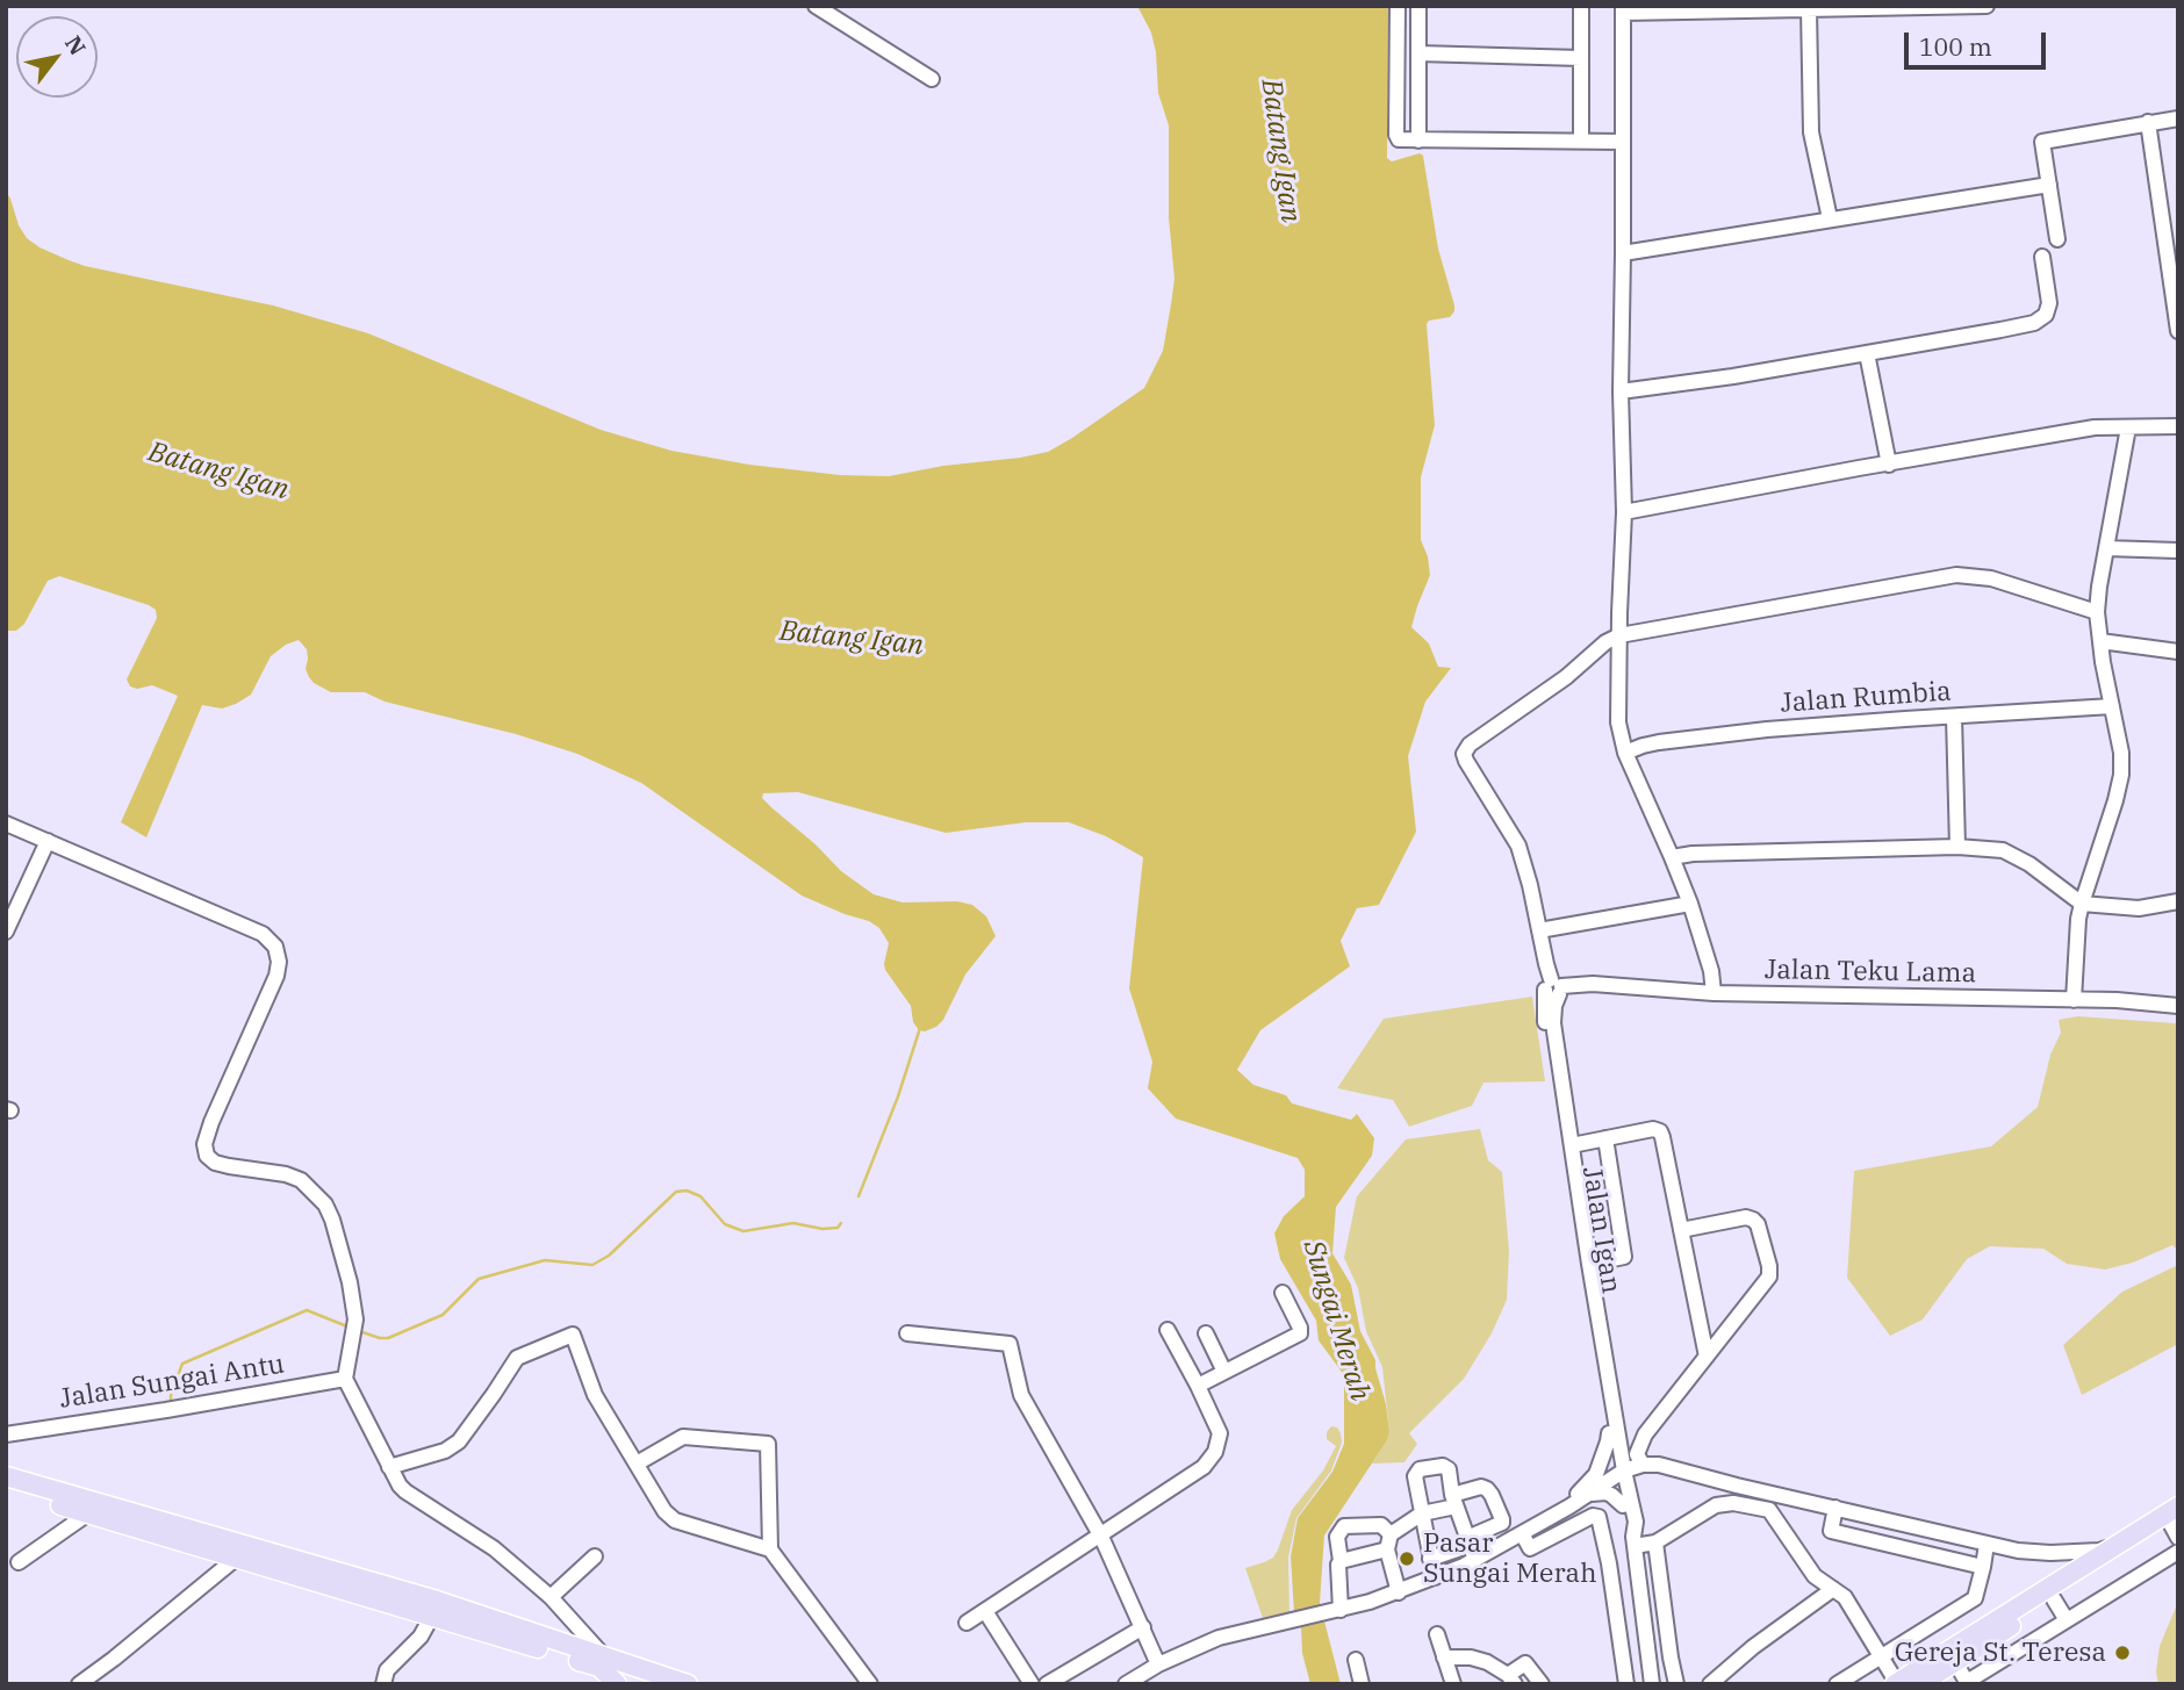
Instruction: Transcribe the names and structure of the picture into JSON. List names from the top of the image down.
{
  "streets": {
    "street": [
      "Jalan Rumbia",
      "Jalan Teku Lama",
      "Jalan Igan",
      "Jalan Sungai Antu"
    ]
  },
  "crossings": [
    ["Jalan Teku Lama", "Jalan Igan"]
  ],
  "water": ["Batang Igan", "Sungai Merah"],
  "places": ["Pasar Sungai Merah", "Gereja St. Teresa"],
  "scale_bar": "100 m",
  "north": "top right"
}
